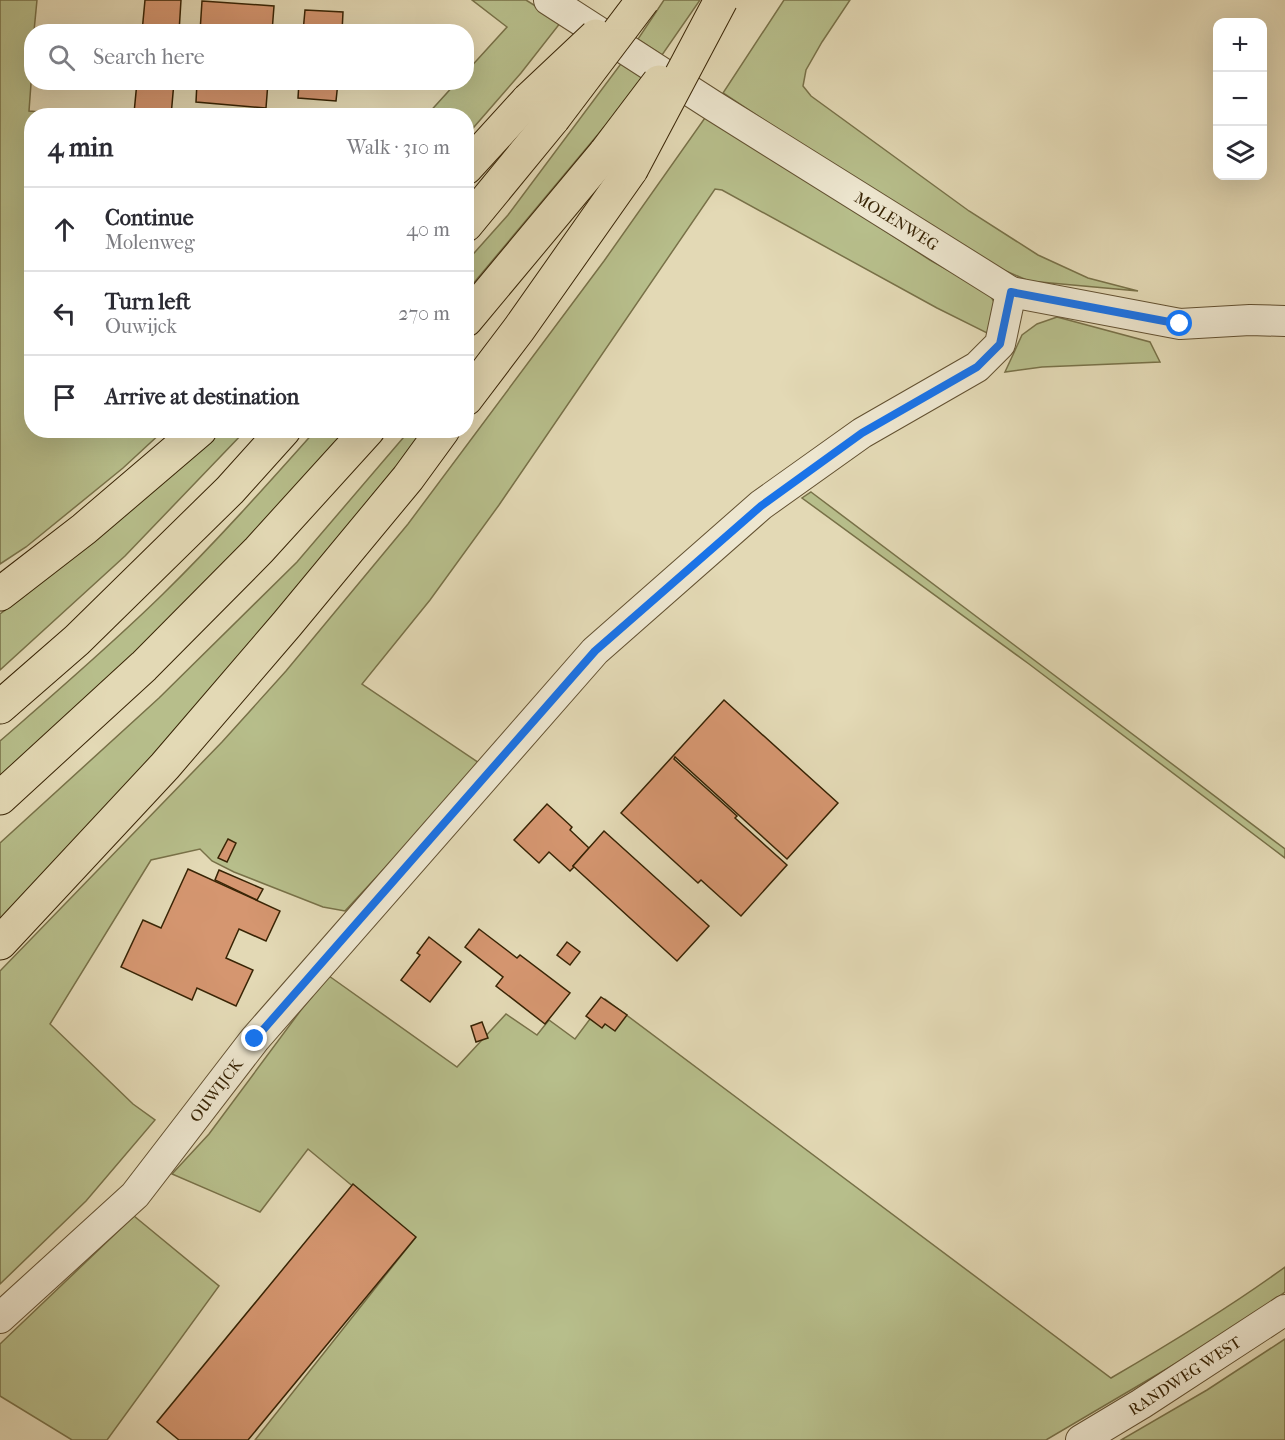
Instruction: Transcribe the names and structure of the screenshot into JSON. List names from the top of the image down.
{
  "streets": {
    "street": ["MOLENWEG", "OUWIJCK", "RANDWEG WEST"]
  },
  "crossings": [
    ["MOLENWEG", "OUWIJCK"]
  ],
  "page": {
    "map_buttons": ["+", "−"],
    "search": "Search here",
    "heading": ["4 min", "Walk · 310 m"],
    "list": [
      ["Continue", "Molenweg", "40 m"],
      ["Turn left", "Ouwijck", "270 m"],
      "Arrive at destination"
    ]
  }
}
